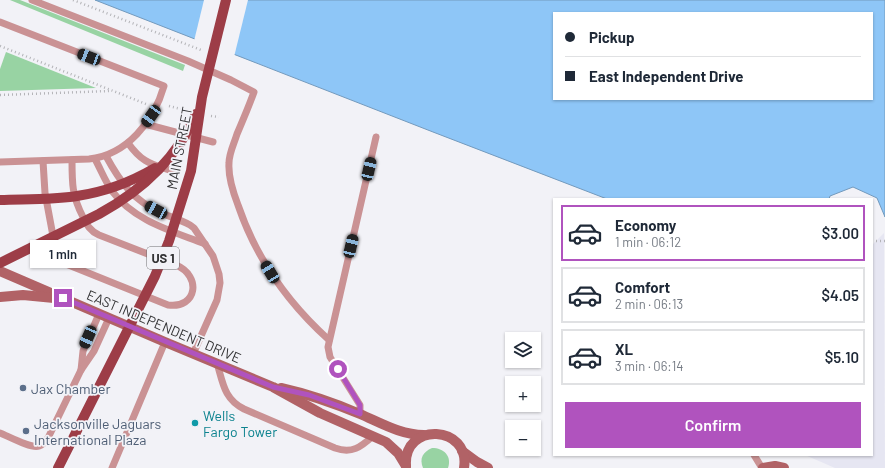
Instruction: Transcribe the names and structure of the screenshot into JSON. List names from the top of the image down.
{
  "streets": {
    "main road": ["MAIN STREET", "US 1"],
    "street": ["EAST INDEPENDENT DRIVE"]
  },
  "crossings": [
    ["MAIN STREET", "US 1"]
  ],
  "places": ["Jax Chamber", "Wells Fargo Tower", "Jacksonville Jaguars International Plaza"],
  "page": {
    "banner": ["Pickup", "East Independent Drive"],
    "list": [
      {
        "name": "Economy",
        "note": "1 min · 06:12",
        "value": "$3.00"
      },
      {
        "name": "Comfort",
        "note": "2 min · 06:13",
        "value": "$4.05"
      },
      {
        "name": "XL",
        "note": "3 min · 06:14",
        "value": "$5.10"
      }
    ],
    "bubble": "1 min",
    "map_buttons": ["+", "−"],
    "buttons": "Confirm"
  }
}
